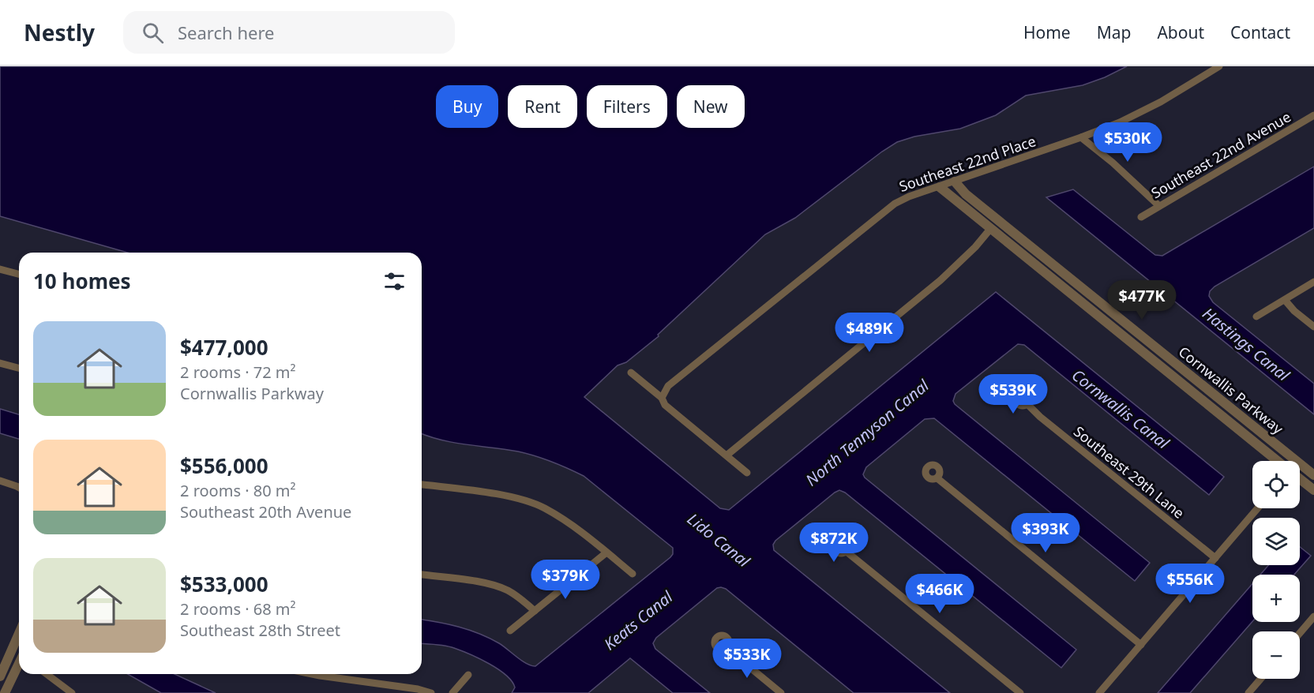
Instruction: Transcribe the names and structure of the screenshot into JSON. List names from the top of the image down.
{
  "streets": {
    "street": [
      "Southeast 22nd Avenue",
      "Southeast 22nd Place",
      "Cornwallis Parkway",
      "Southeast 29th Lane"
    ]
  },
  "crossings": [
    ["Southeast 22nd Place", "Cornwallis Parkway"]
  ],
  "water": [
    "Hastings Canal",
    "Cornwallis Canal",
    "North Tennyson Canal",
    "Lido Canal",
    "Keats Canal"
  ],
  "page": {
    "header": "Nestly",
    "search": "Search here",
    "nav": [
      "Home",
      "Map",
      "About",
      "Contact"
    ],
    "chip": [
      "Buy",
      "Rent",
      "Filters",
      "New"
    ],
    "price": [
      "$530K",
      "$477K",
      "$489K",
      "$539K",
      "$393K",
      "$872K",
      "$379K",
      "$556K",
      "$466K",
      "$533K"
    ],
    "heading": "10 homes",
    "list": [
      {
        "name": "$477,000",
        "note": "2 rooms · 72 m² · Cornwallis Parkway"
      },
      {
        "name": "$556,000",
        "note": "2 rooms · 80 m² · Southeast 20th Avenue"
      },
      {
        "name": "$533,000",
        "note": "2 rooms · 68 m² · Southeast 28th Street"
      }
    ],
    "map_buttons": ["+", "−"]
  }
}
